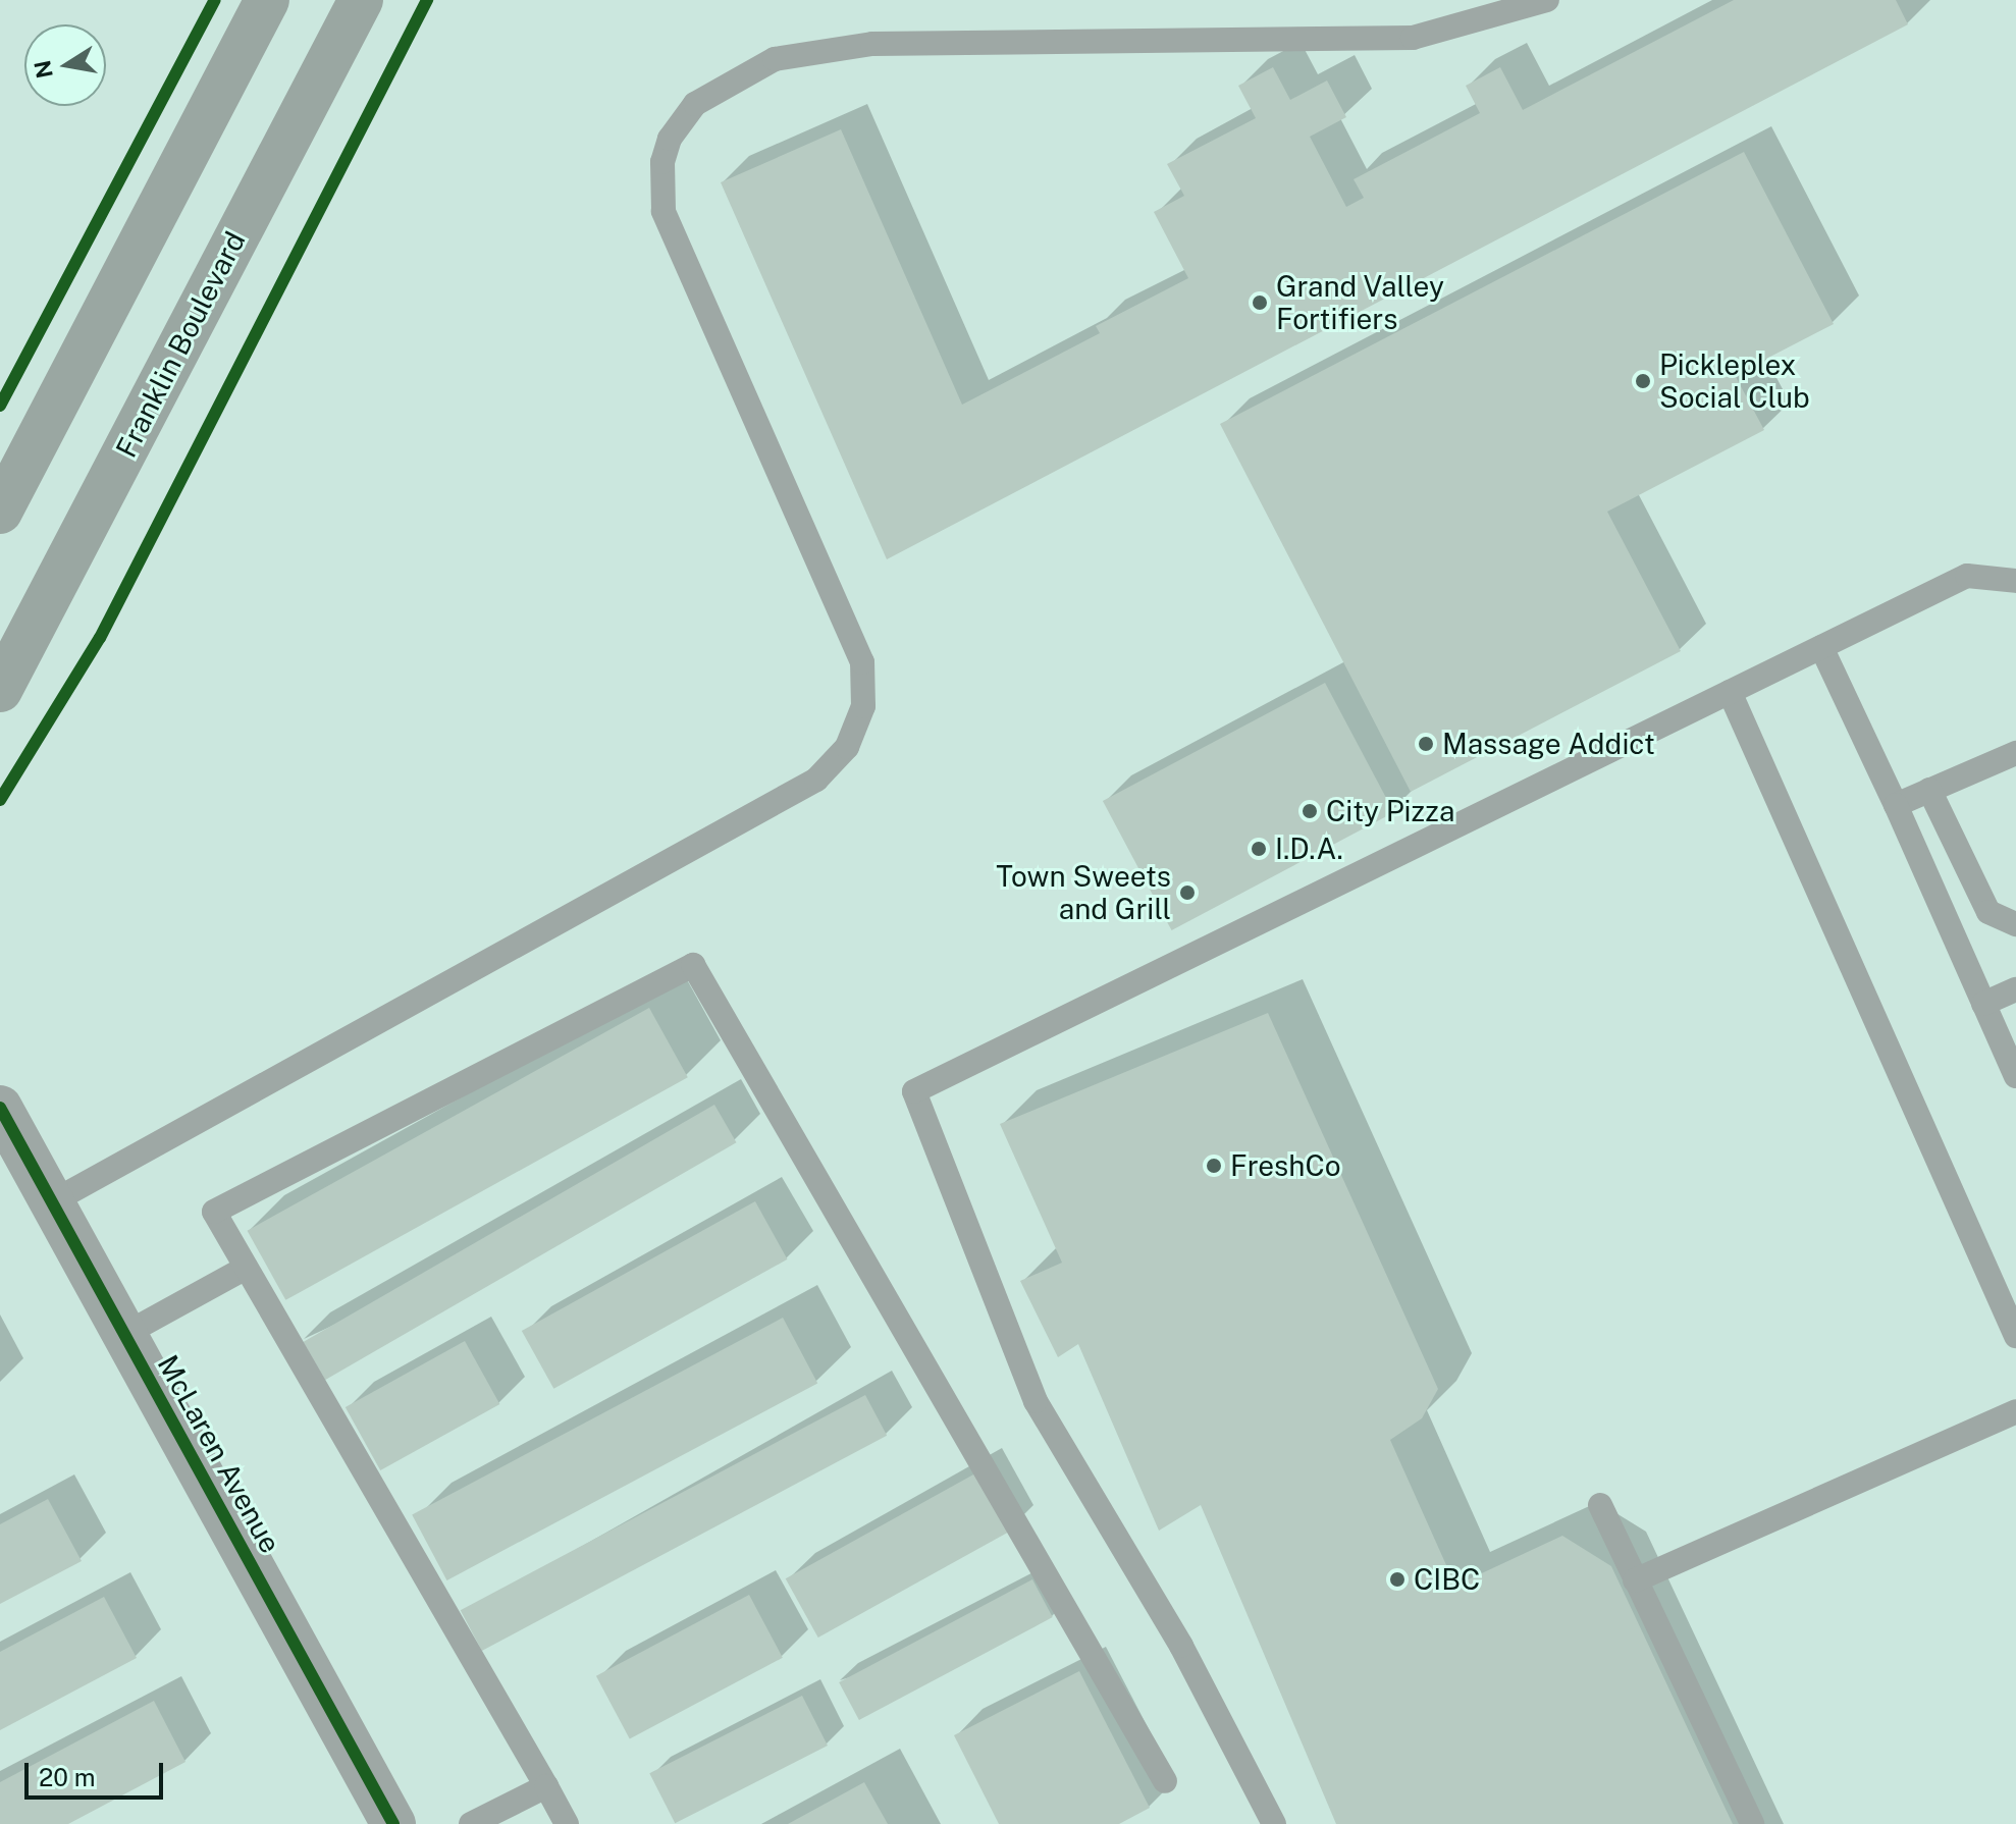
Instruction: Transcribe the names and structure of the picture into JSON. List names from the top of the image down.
{
  "streets": {
    "main road": ["Franklin Boulevard"],
    "street": ["McLaren Avenue"]
  },
  "places": [
    "Grand Valley Fortifiers",
    "Pickleplex Social Club",
    "Massage Addict",
    "City Pizza",
    "I.D.A.",
    "Town Sweets and Grill",
    "FreshCo",
    "CIBC"
  ],
  "scale_bar": "20 m",
  "north": "left"
}
